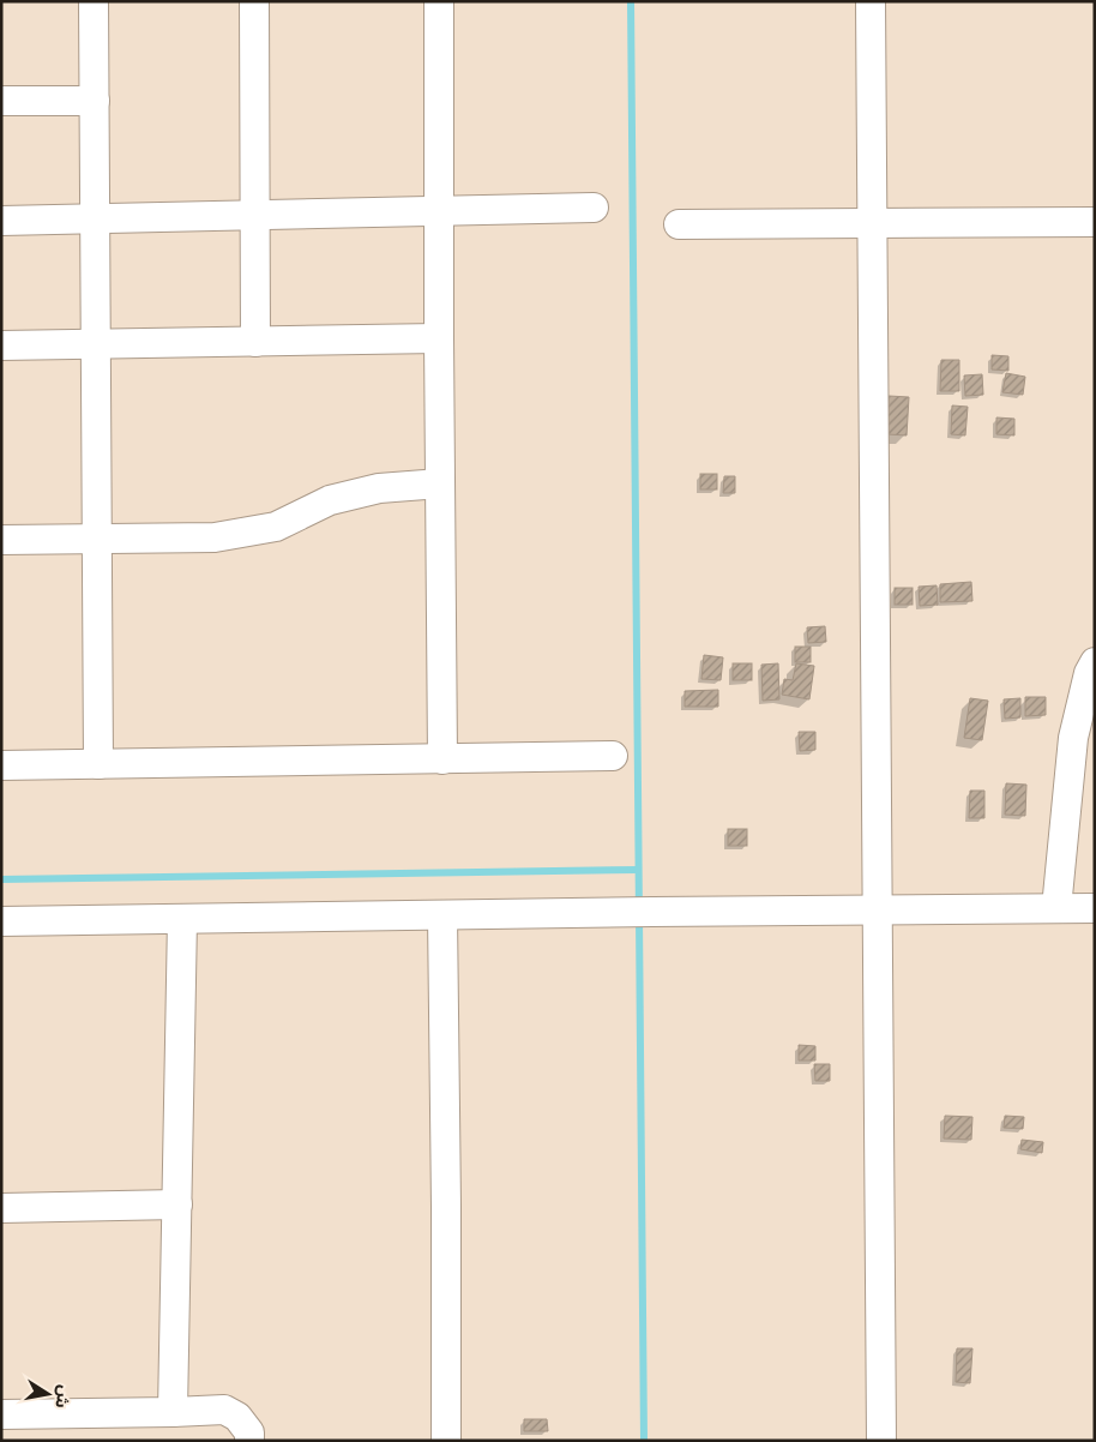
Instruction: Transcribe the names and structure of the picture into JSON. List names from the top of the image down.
{
  "north": "right"
}
